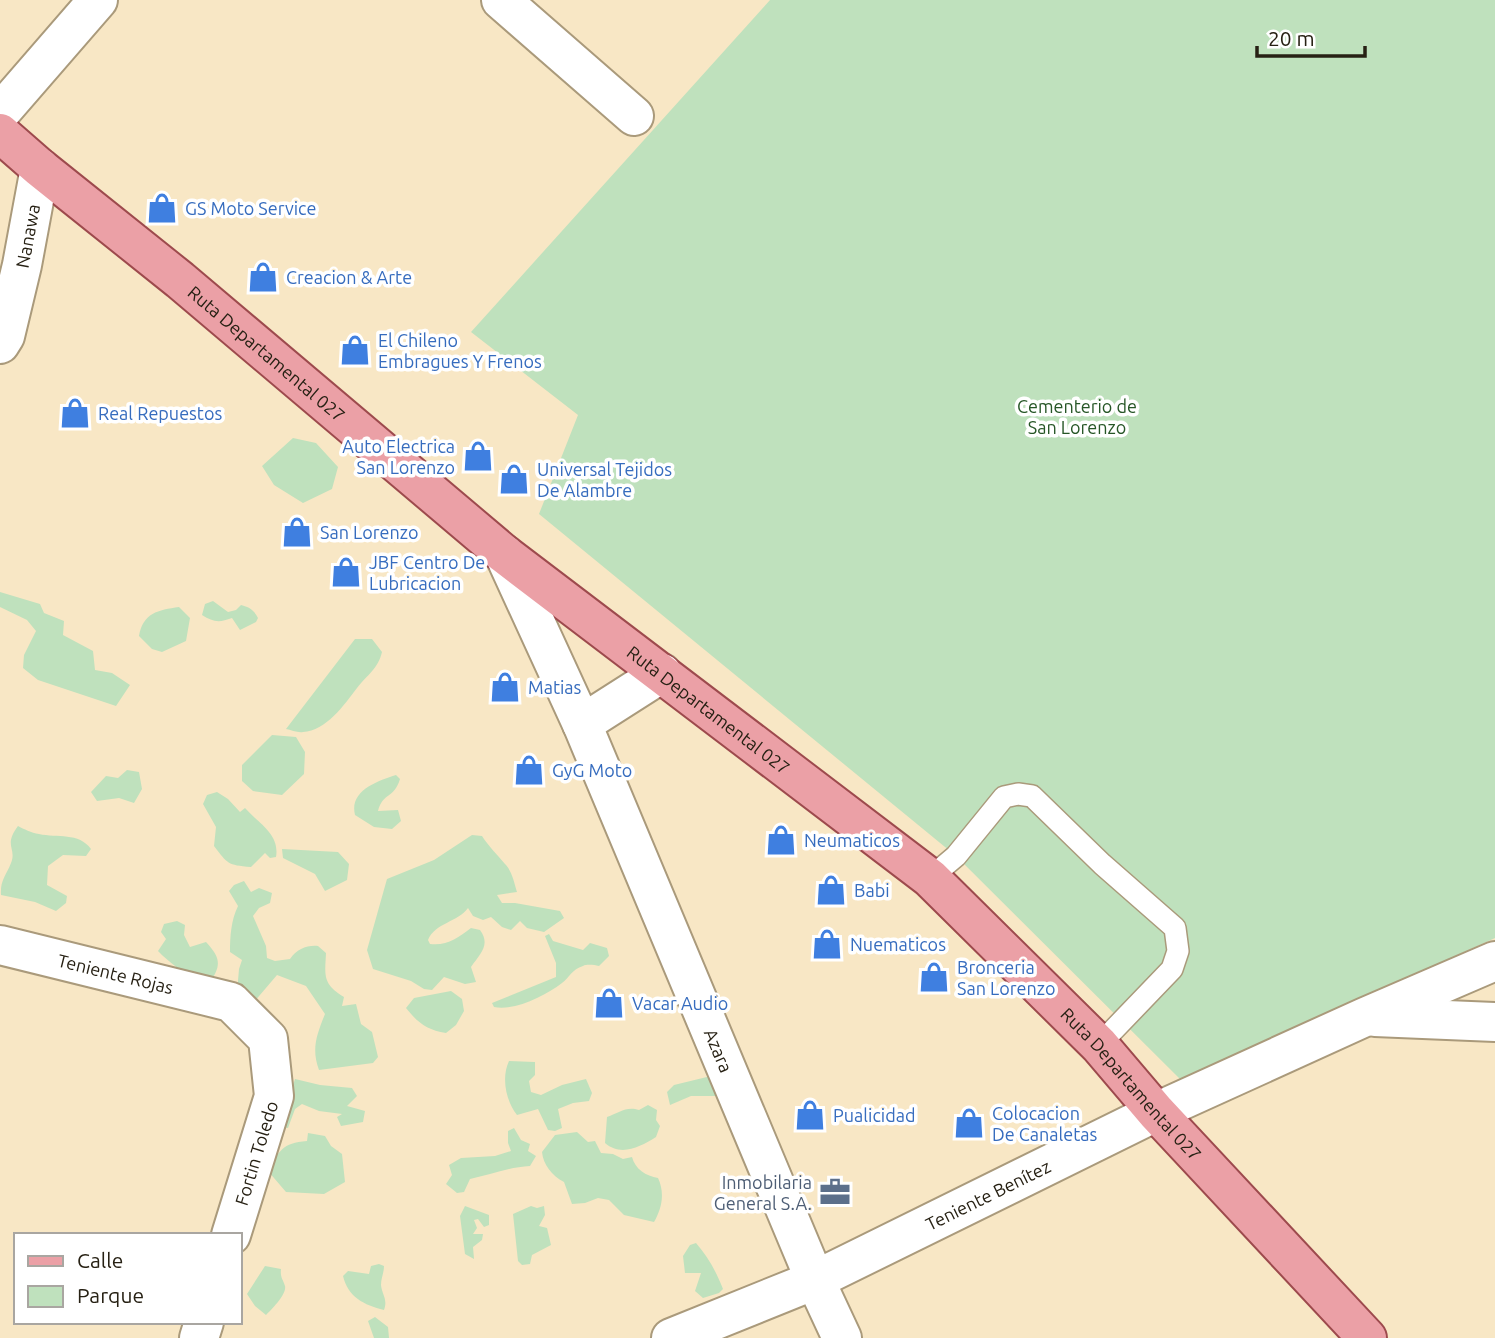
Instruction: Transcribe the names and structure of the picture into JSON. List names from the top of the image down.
{
  "streets": {
    "main road": ["Ruta Departamental 027"],
    "street": [
      "Nanawa",
      "Teniente Rojas",
      "Azara",
      "Fortin Toledo",
      "Teniente Benítez"
    ]
  },
  "crossings": [
    ["Nanawa", "Ruta Departamental 027"],
    ["Ruta Departamental 027", "Azara"],
    ["Ruta Departamental 027", "Teniente Benítez"],
    ["Teniente Rojas", "Fortin Toledo"],
    ["Azara", "Teniente Benítez"]
  ],
  "parks": ["Cementerio de San Lorenzo"],
  "places": {
    "shop": [
      "GS Moto Service",
      "Creacion & Arte",
      "El Chileno Embragues Y Frenos",
      "Real Repuestos",
      "Auto Electrica San Lorenzo",
      "Universal Tejidos De Alambre",
      "San Lorenzo",
      "JBF Centro De Lubricacion",
      "Matias",
      "GyG Moto",
      "Neumaticos",
      "Babi",
      "Nuematicos",
      "Bronceria San Lorenzo",
      "Vacar Audio",
      "Pualicidad",
      "Colocacion De Canaletas"
    ],
    "office": ["Inmobilaria General S.A."]
  },
  "legend": ["Calle", "Parque"],
  "scale_bar": "20 m"
}
